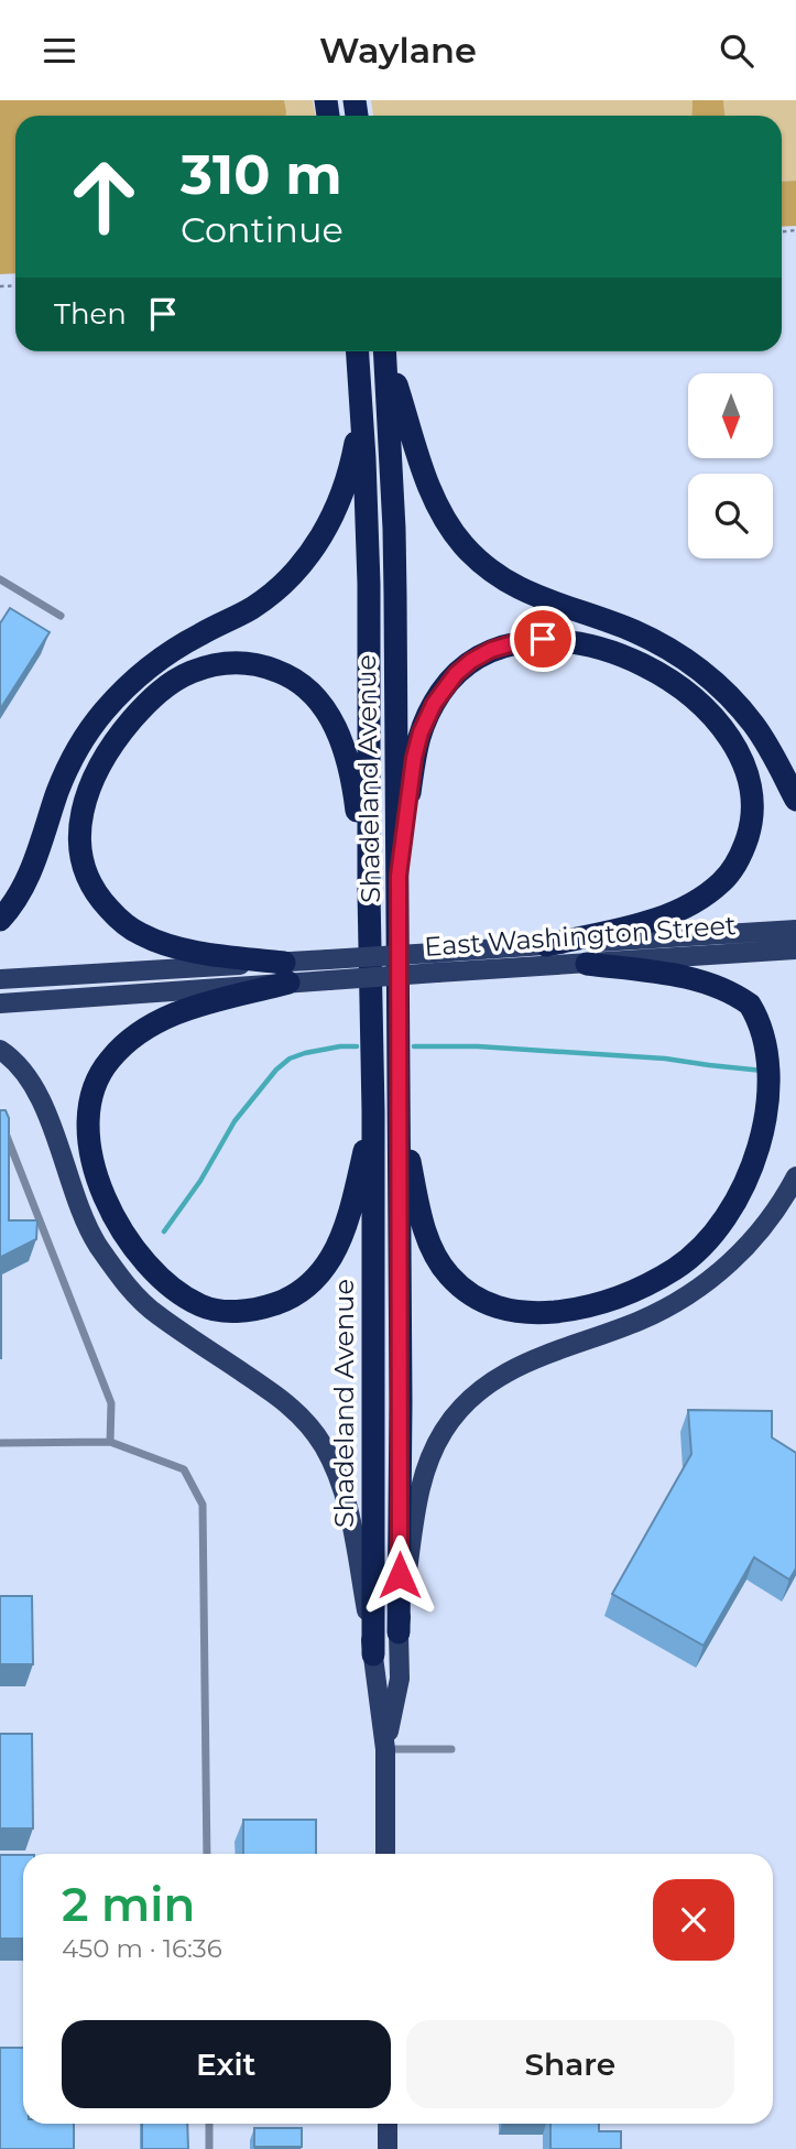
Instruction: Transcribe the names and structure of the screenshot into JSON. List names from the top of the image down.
{
  "streets": {
    "highway": ["Shadeland Avenue"],
    "main road": ["East Washington Street"]
  },
  "north": "bottom",
  "page": {
    "header": "Waylane",
    "turn": ["310 m", "Continue"],
    "then": "Then",
    "heading": ["2 min", "450 m · 16:36"],
    "buttons": ["Exit", "Share"]
  }
}
